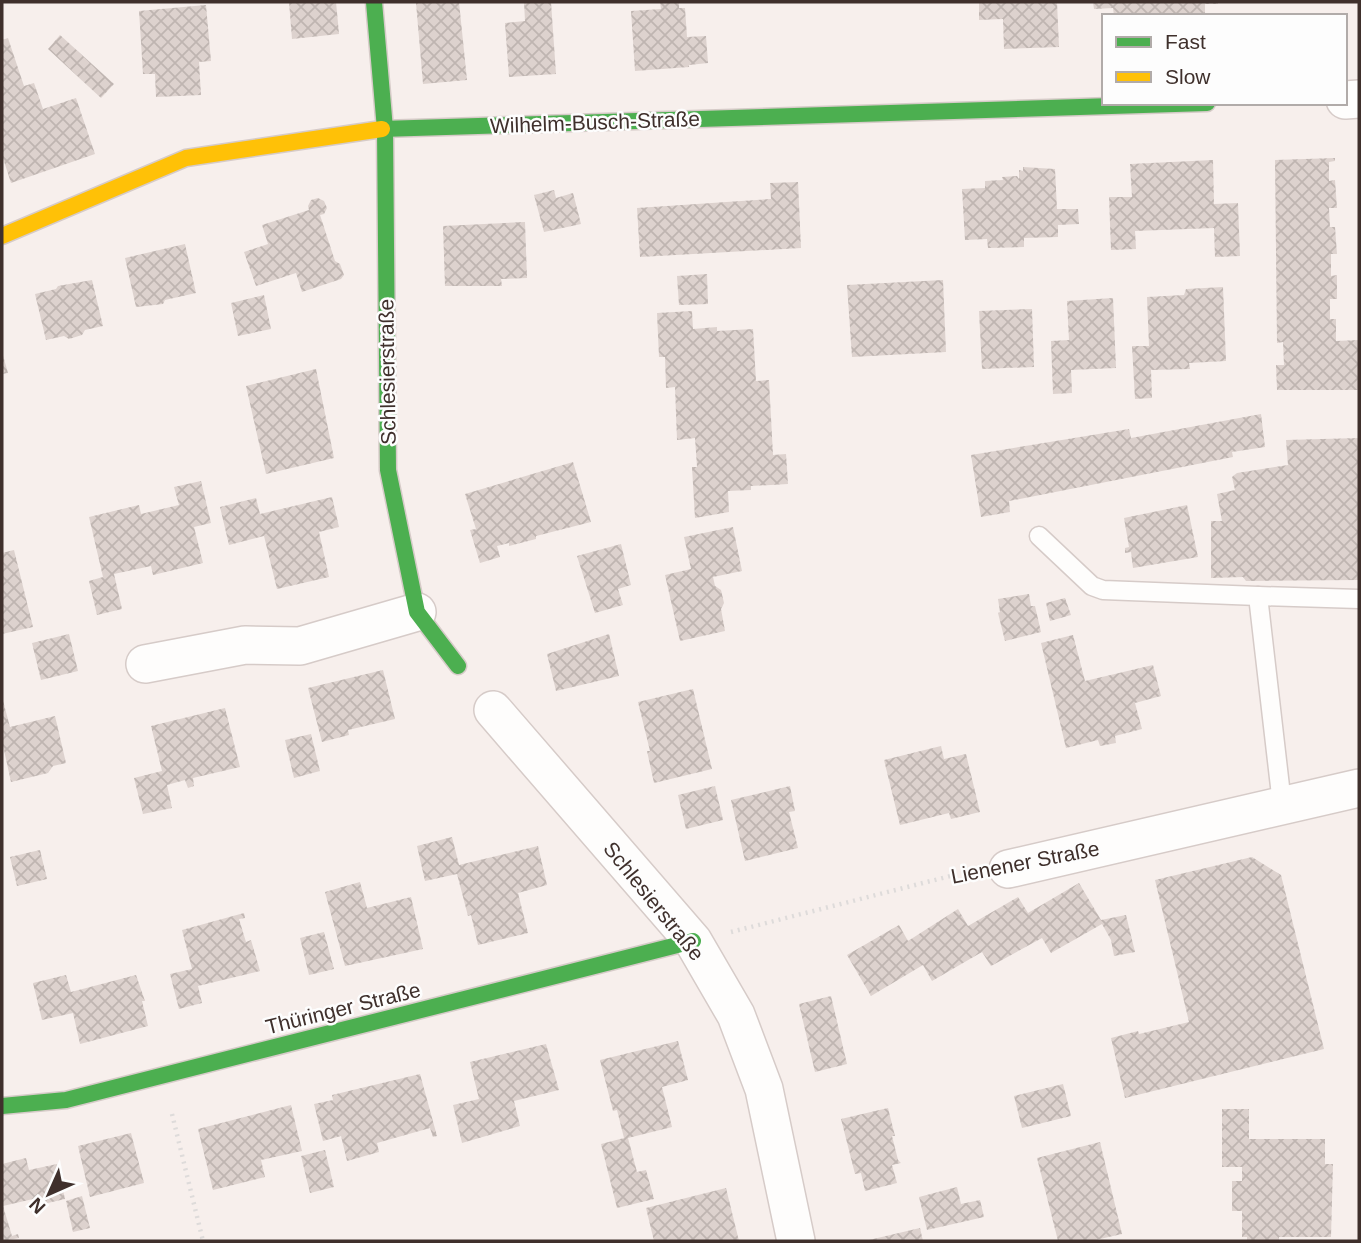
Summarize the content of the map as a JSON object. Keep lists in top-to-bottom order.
{
  "streets": {
    "street": [
      "Wilhelm-Busch-Straße",
      "Schlesierstraße",
      "Lienener Straße",
      "Thüringer Straße"
    ]
  },
  "crossings": [
    ["Wilhelm-Busch-Straße", "Schlesierstraße"],
    ["Schlesierstraße", "Lienener Straße"],
    ["Schlesierstraße", "Thüringer Straße"],
    ["Lienener Straße", "Thüringer Straße"]
  ],
  "legend": ["Fast", "Slow"],
  "north": "bottom left"
}
